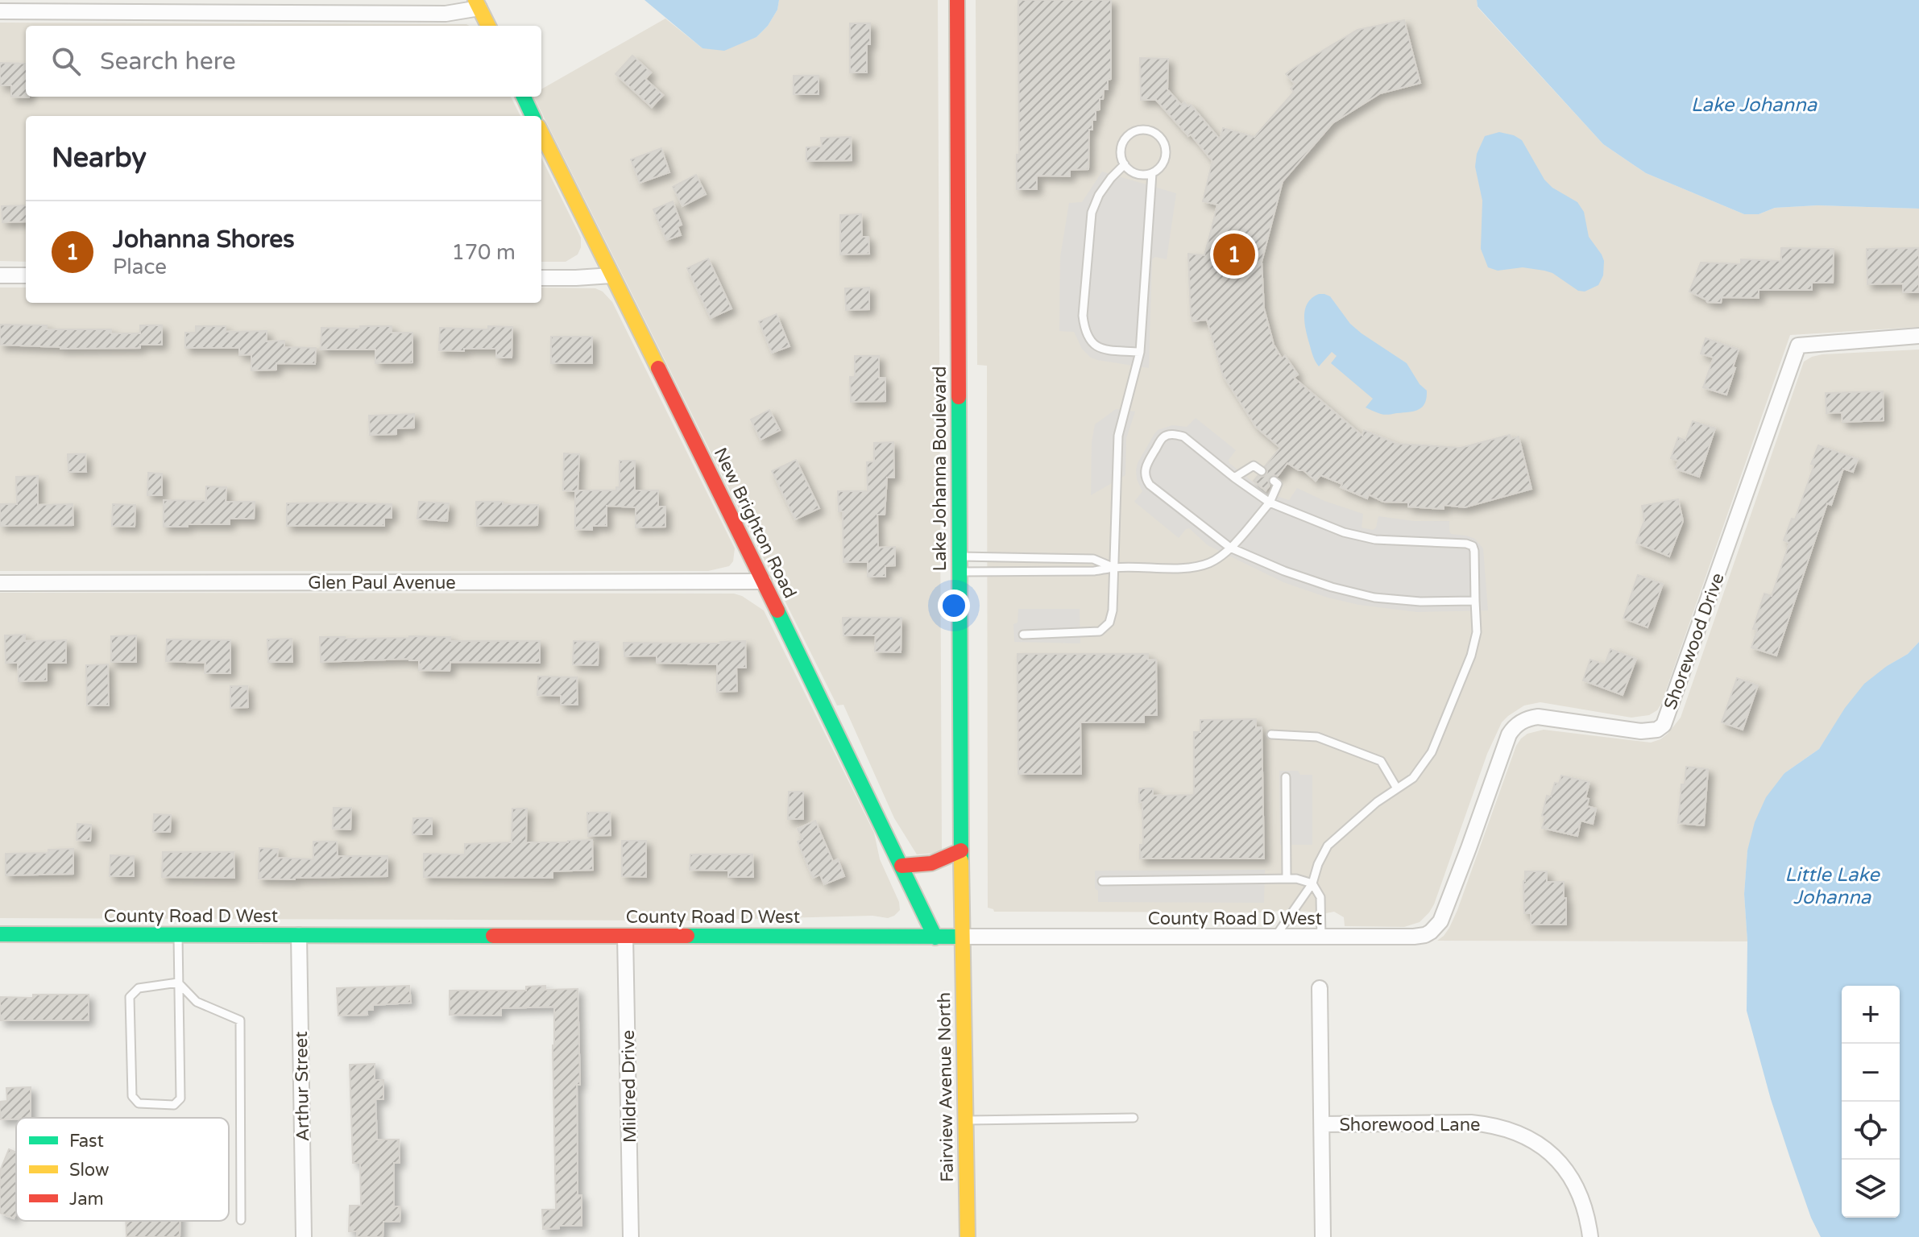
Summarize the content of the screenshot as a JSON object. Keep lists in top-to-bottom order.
{
  "streets": {
    "street": [
      "Lake Johanna Boulevard",
      "New Brighton Road",
      "Glen Paul Avenue",
      "Shorewood Drive",
      "County Road D West",
      "Arthur Street",
      "Mildred Drive",
      "Fairview Avenue North",
      "Shorewood Lane"
    ]
  },
  "crossings": [
    ["Lake Johanna Boulevard", "County Road D West"],
    ["Lake Johanna Boulevard", "Fairview Avenue North"],
    ["New Brighton Road", "Glen Paul Avenue"],
    ["New Brighton Road", "County Road D West"],
    ["Shorewood Drive", "County Road D West"],
    ["County Road D West", "Arthur Street"],
    ["County Road D West", "Mildred Drive"],
    ["County Road D West", "Fairview Avenue North"]
  ],
  "water": ["Lake Johanna", "Little Lake Johanna"],
  "legend": ["Fast", "Slow", "Jam"],
  "page": {
    "search": "Search here",
    "heading": "Nearby",
    "list": [
      {
        "mark": "1",
        "name": "Johanna Shores",
        "note": "Place",
        "value": "170 m"
      }
    ],
    "pins": "1",
    "map_buttons": ["+", "−"]
  }
}
